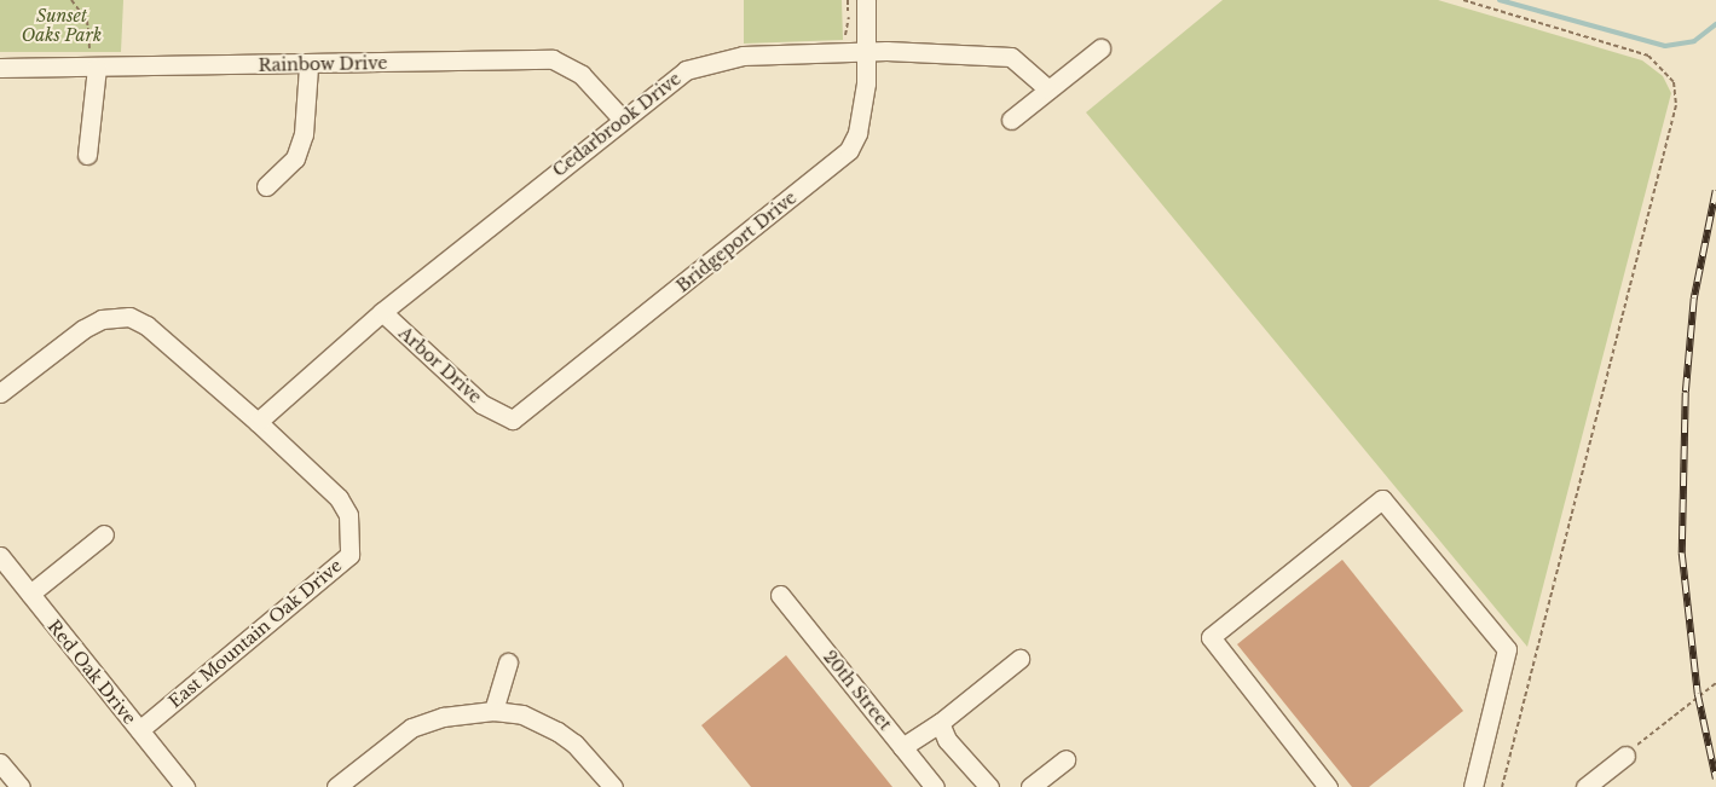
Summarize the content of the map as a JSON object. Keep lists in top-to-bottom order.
{
  "streets": {
    "street": [
      "Rainbow Drive",
      "Cedarbrook Drive",
      "Bridgeport Drive",
      "Arbor Drive",
      "East Mountain Oak Drive",
      "Red Oak Drive",
      "20th Street"
    ]
  },
  "crossings": [
    ["Rainbow Drive", "Cedarbrook Drive"],
    ["Cedarbrook Drive", "Bridgeport Drive"],
    ["Cedarbrook Drive", "Arbor Drive"],
    ["Cedarbrook Drive", "East Mountain Oak Drive"],
    ["Bridgeport Drive", "Arbor Drive"],
    ["East Mountain Oak Drive", "Red Oak Drive"]
  ],
  "parks": ["Sunset Oaks Park"]
}
